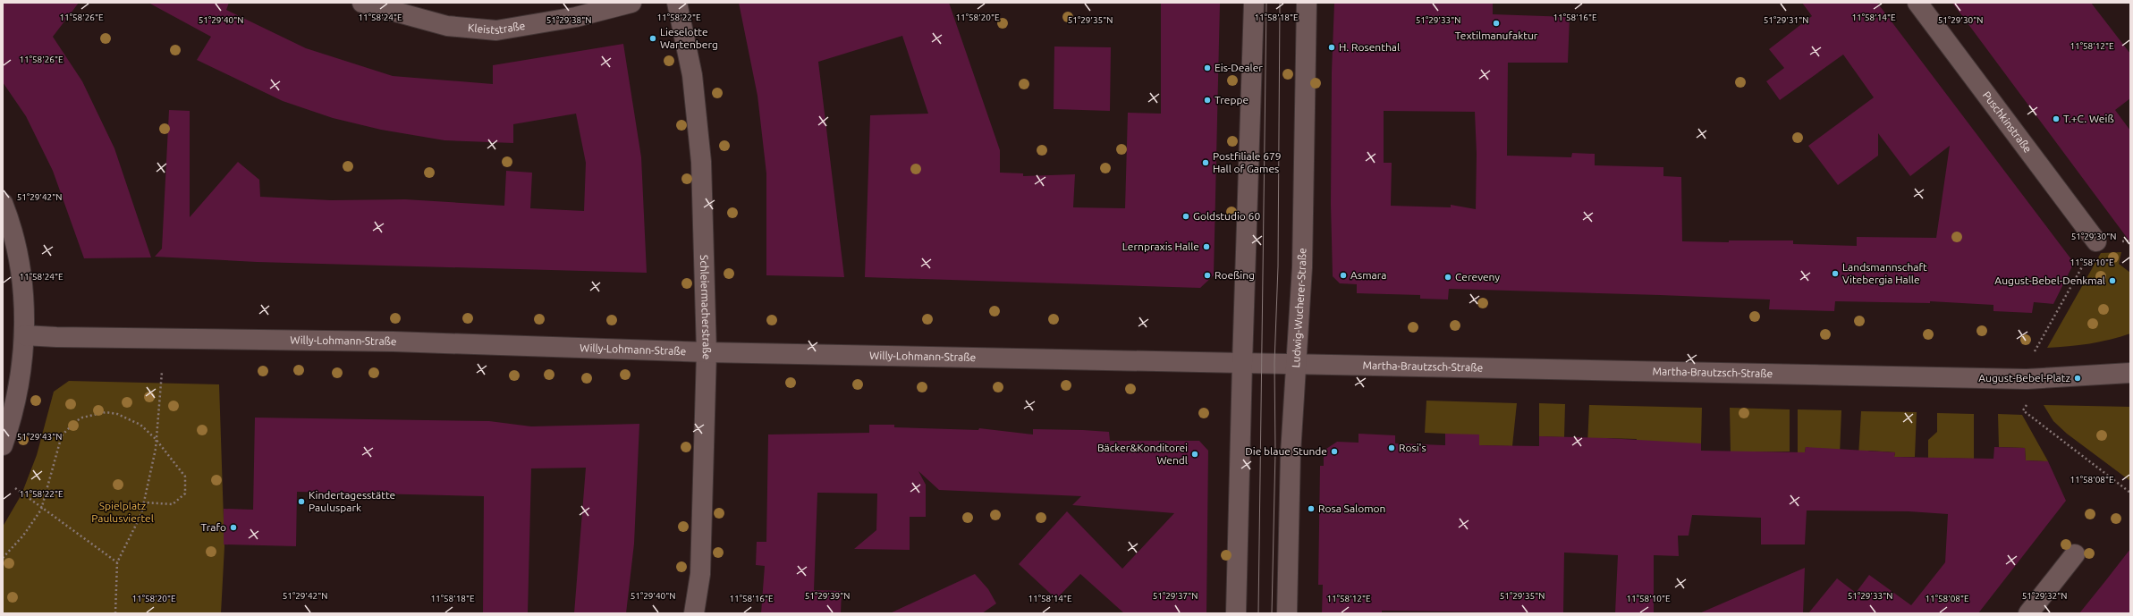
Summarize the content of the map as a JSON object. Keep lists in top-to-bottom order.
{
  "streets": {
    "street": [
      "Kleiststraße",
      "Puschkinstraße",
      "Schleiermacherstraße",
      "Ludwig-Wucherer-Straße",
      "Willy-Lohmann-Straße",
      "Martha-Brautzsch-Straße"
    ]
  },
  "crossings": [
    ["Schleiermacherstraße", "Willy-Lohmann-Straße"],
    ["Ludwig-Wucherer-Straße", "Willy-Lohmann-Straße"],
    ["Ludwig-Wucherer-Straße", "Martha-Brautzsch-Straße"],
    ["Willy-Lohmann-Straße", "Martha-Brautzsch-Straße"]
  ],
  "parks": ["Spielplatz Paulusviertel"],
  "places": [
    "Textilmanufaktur",
    "Lieselotte Wartenberg",
    "H. Rosenthal",
    "Eis-Dealer",
    "Treppe",
    "T.+C. Weiß",
    "Postfiliale 679 Hall of Games",
    "Goldstudio 60",
    "Lernpraxis Halle",
    "Landsmannschaft Vitebergia Halle",
    "Roeßing",
    "Asmara",
    "Cereveny",
    "August-Bebel-Denkmal",
    "August-Bebel-Platz",
    "Rosi's",
    "Die blaue Stunde",
    "Bäcker&Konditorei Wendl",
    "Kindertagesstätte Pauluspark",
    "Rosa Salomon",
    "Trafo"
  ],
  "coordinates": [
    "11°58'26\"E",
    "11°58'24\"E",
    "11°58'22\"E",
    "11°58'20\"E",
    "11°58'18\"E",
    "11°58'16\"E",
    "11°58'14\"E",
    "51°29'40\"N",
    "51°29'38\"N",
    "51°29'35\"N",
    "51°29'33\"N",
    "51°29'31\"N",
    "51°29'30\"N",
    "11°58'12\"E",
    "51°29'42\"N",
    "11°58'10\"E",
    "51°29'43\"N",
    "11°58'08\"E",
    "51°29'39\"N",
    "51°29'37\"N",
    "51°29'32\"N"
  ]
}
